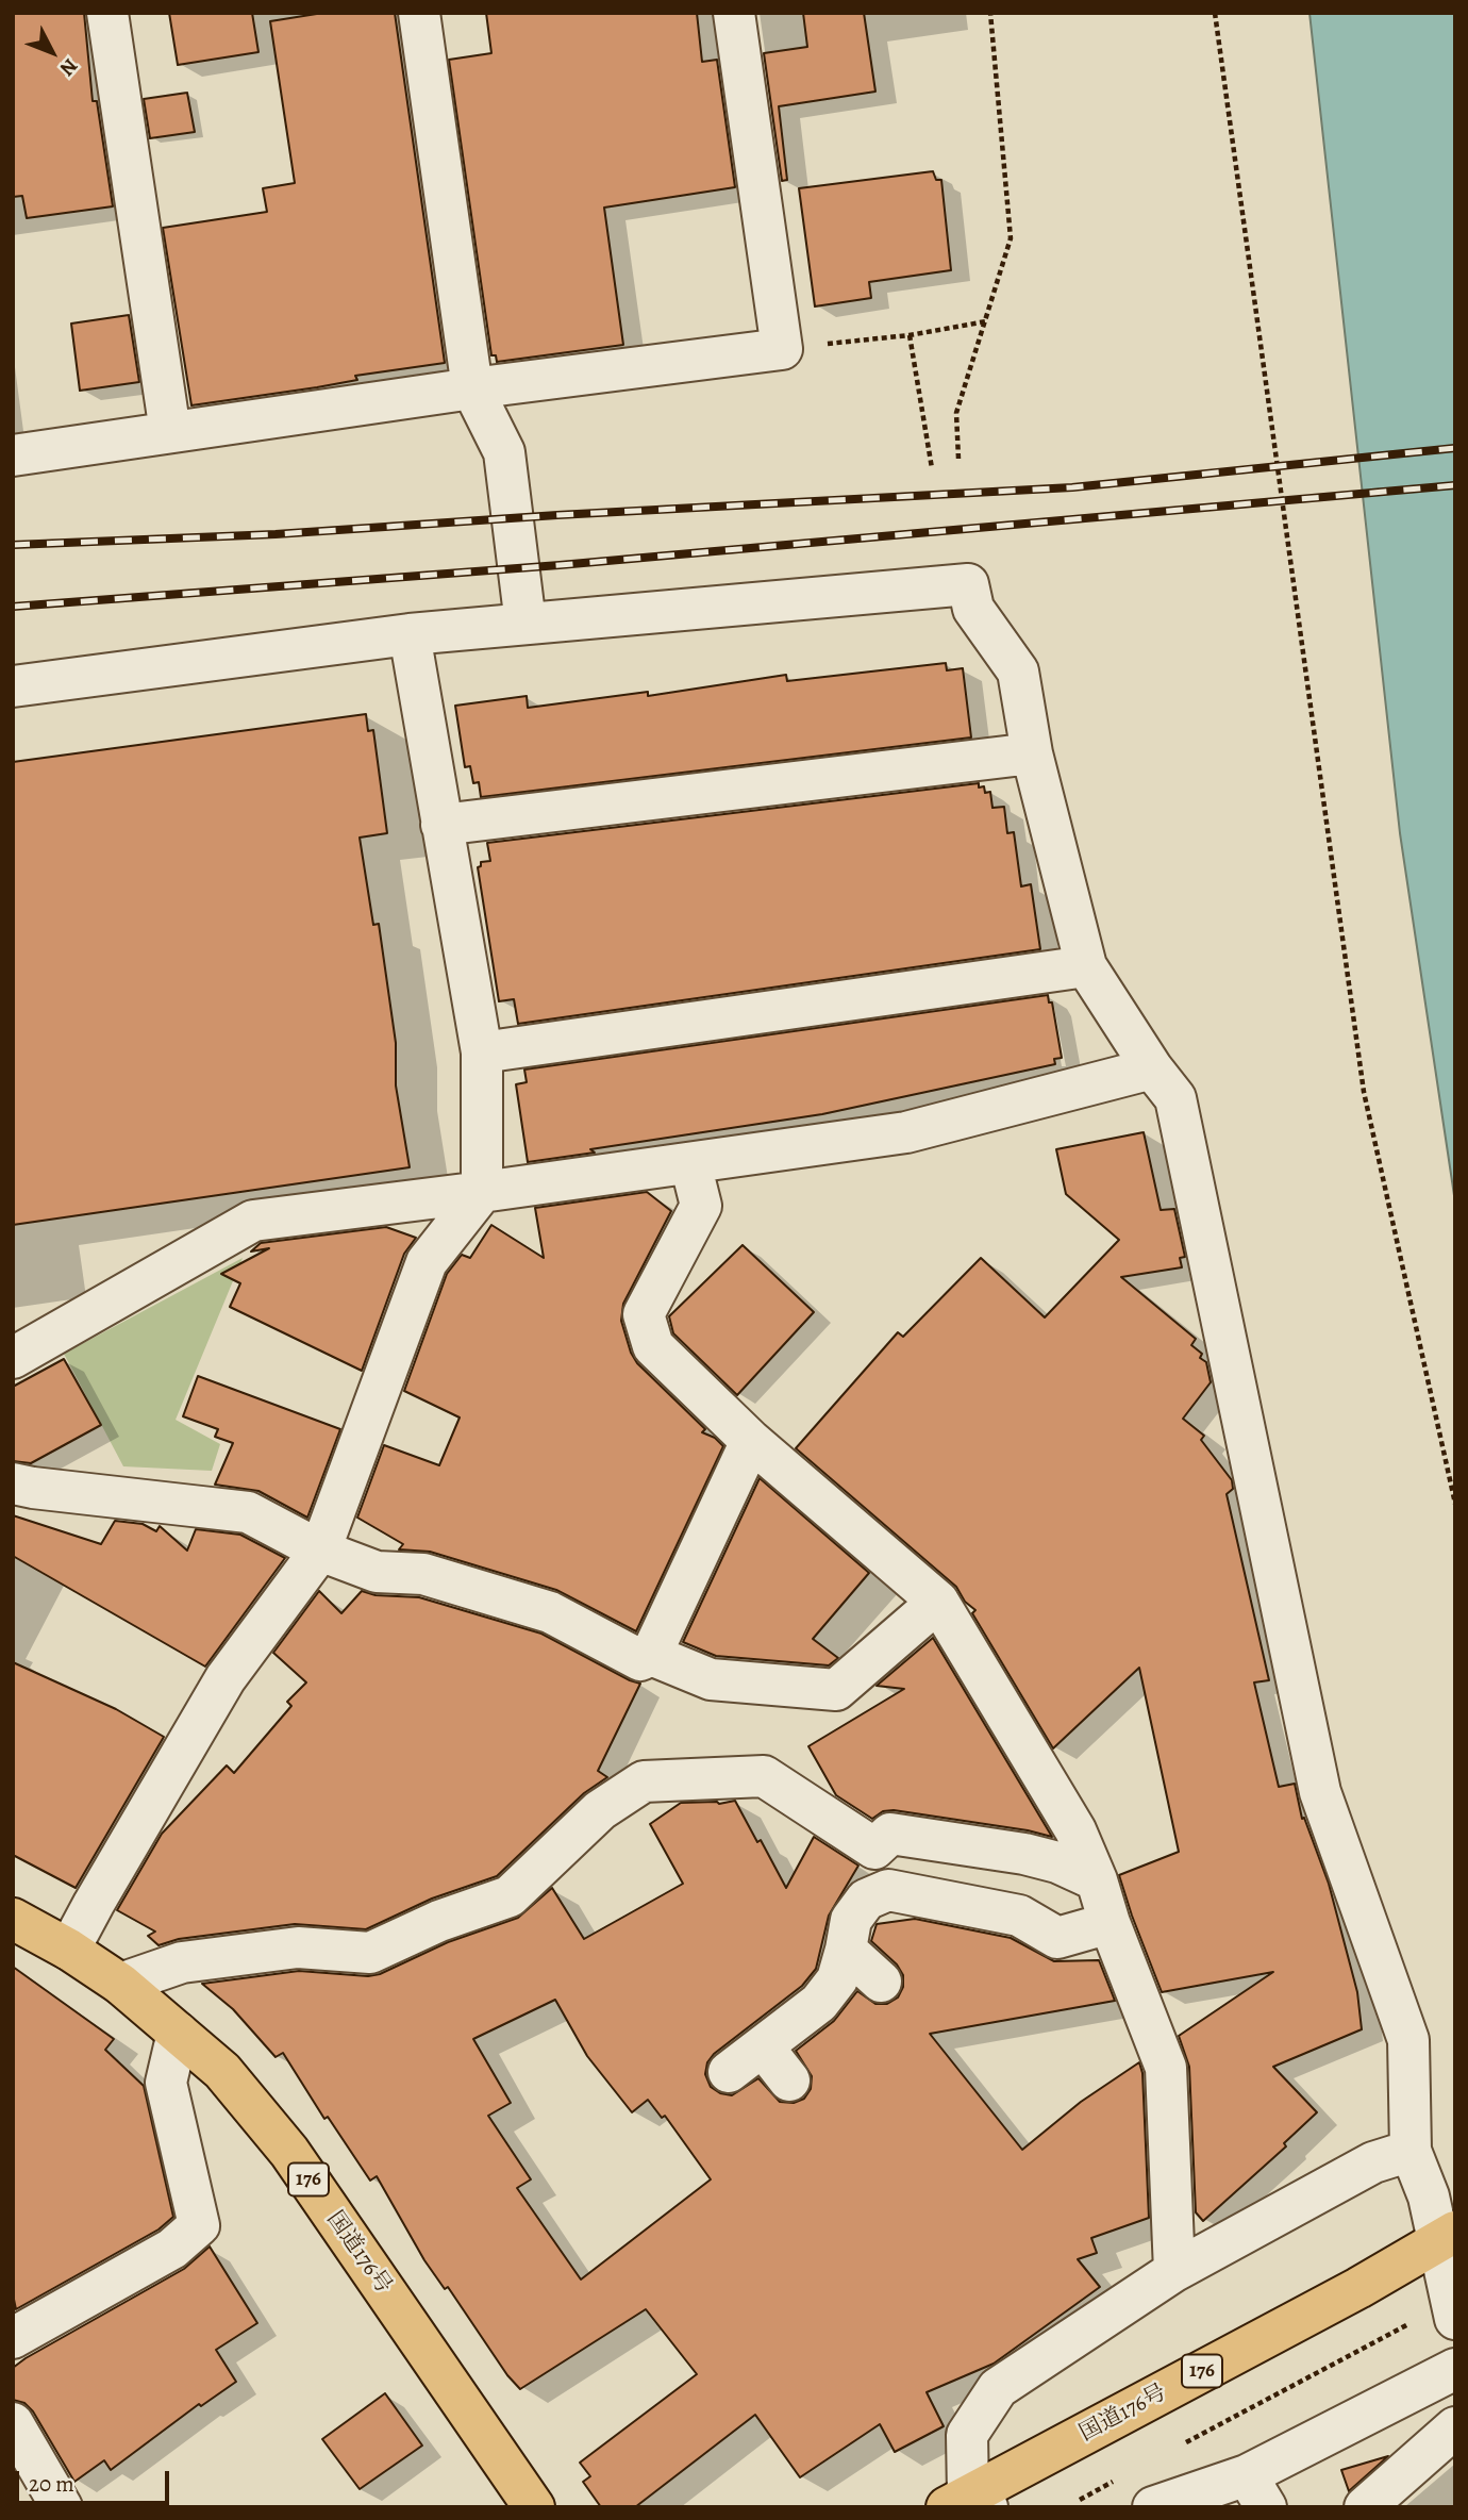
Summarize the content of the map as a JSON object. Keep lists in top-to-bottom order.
{
  "streets": {
    "highway": ["176", "国道176号"]
  },
  "scale_bar": "20 m",
  "north": "bottom right"
}
